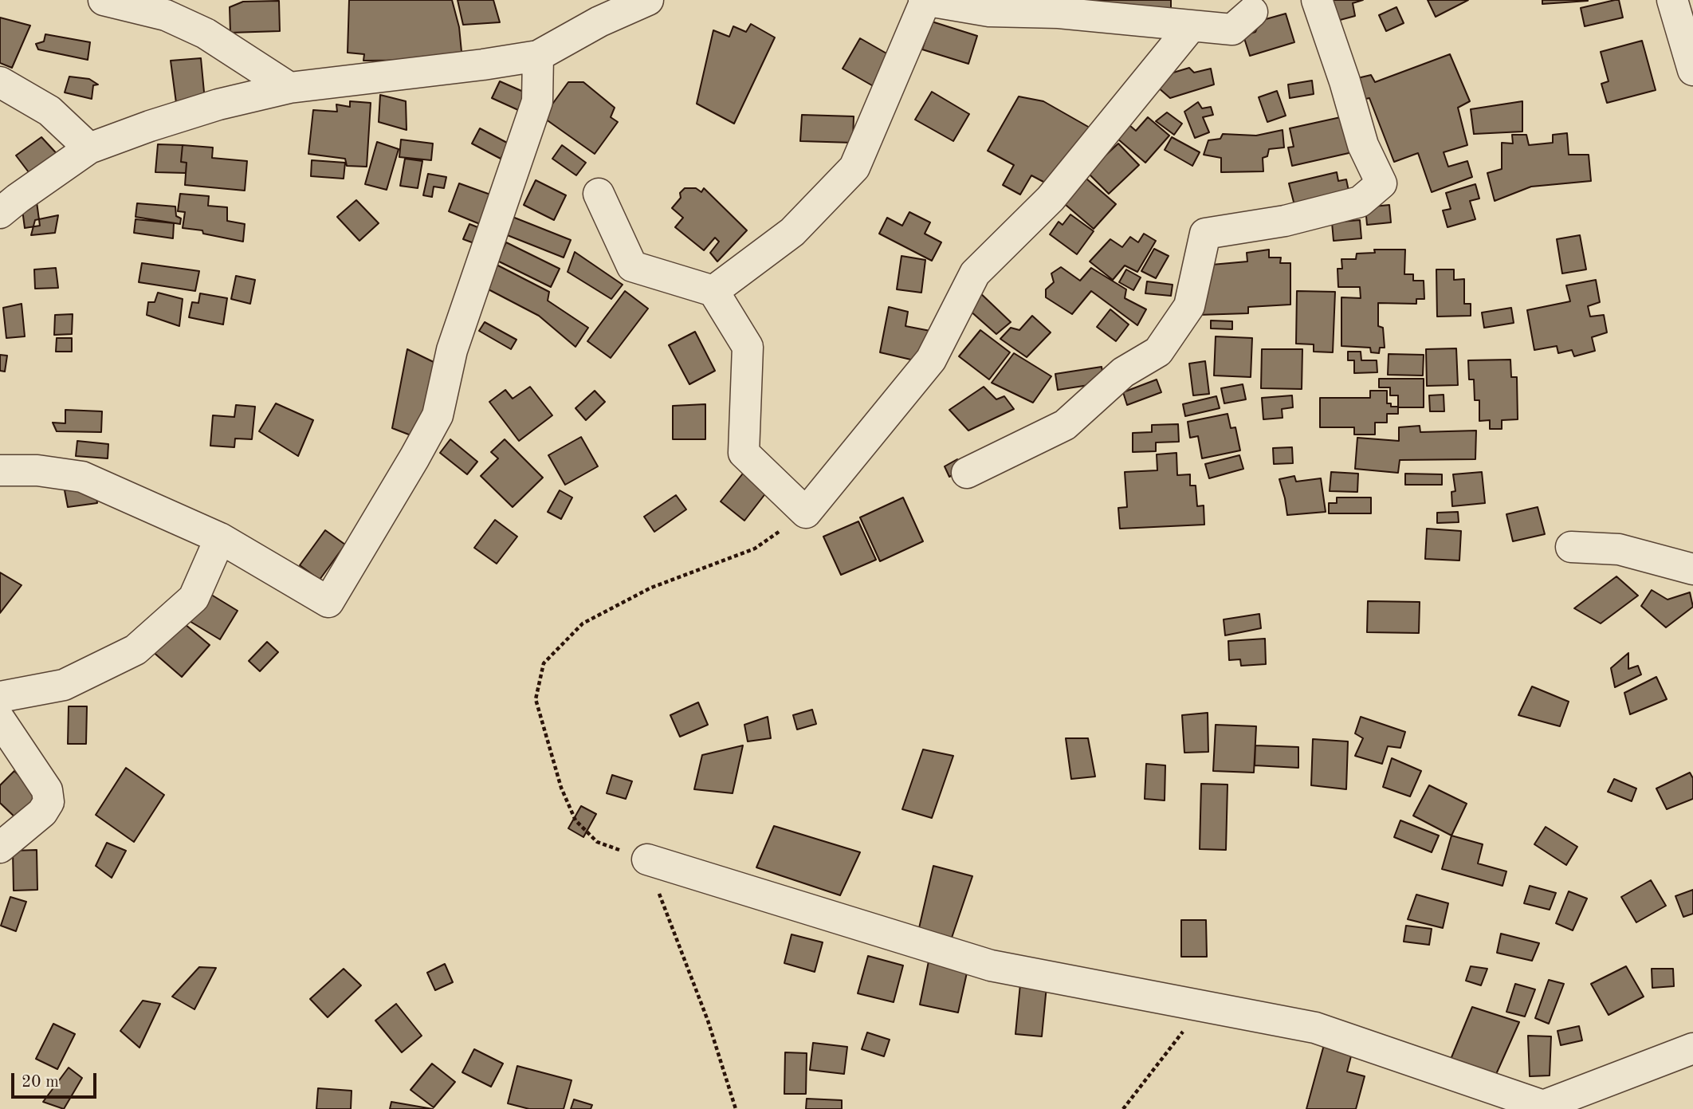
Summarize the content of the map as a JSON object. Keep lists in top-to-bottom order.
{
  "scale_bar": "20 m"
}
